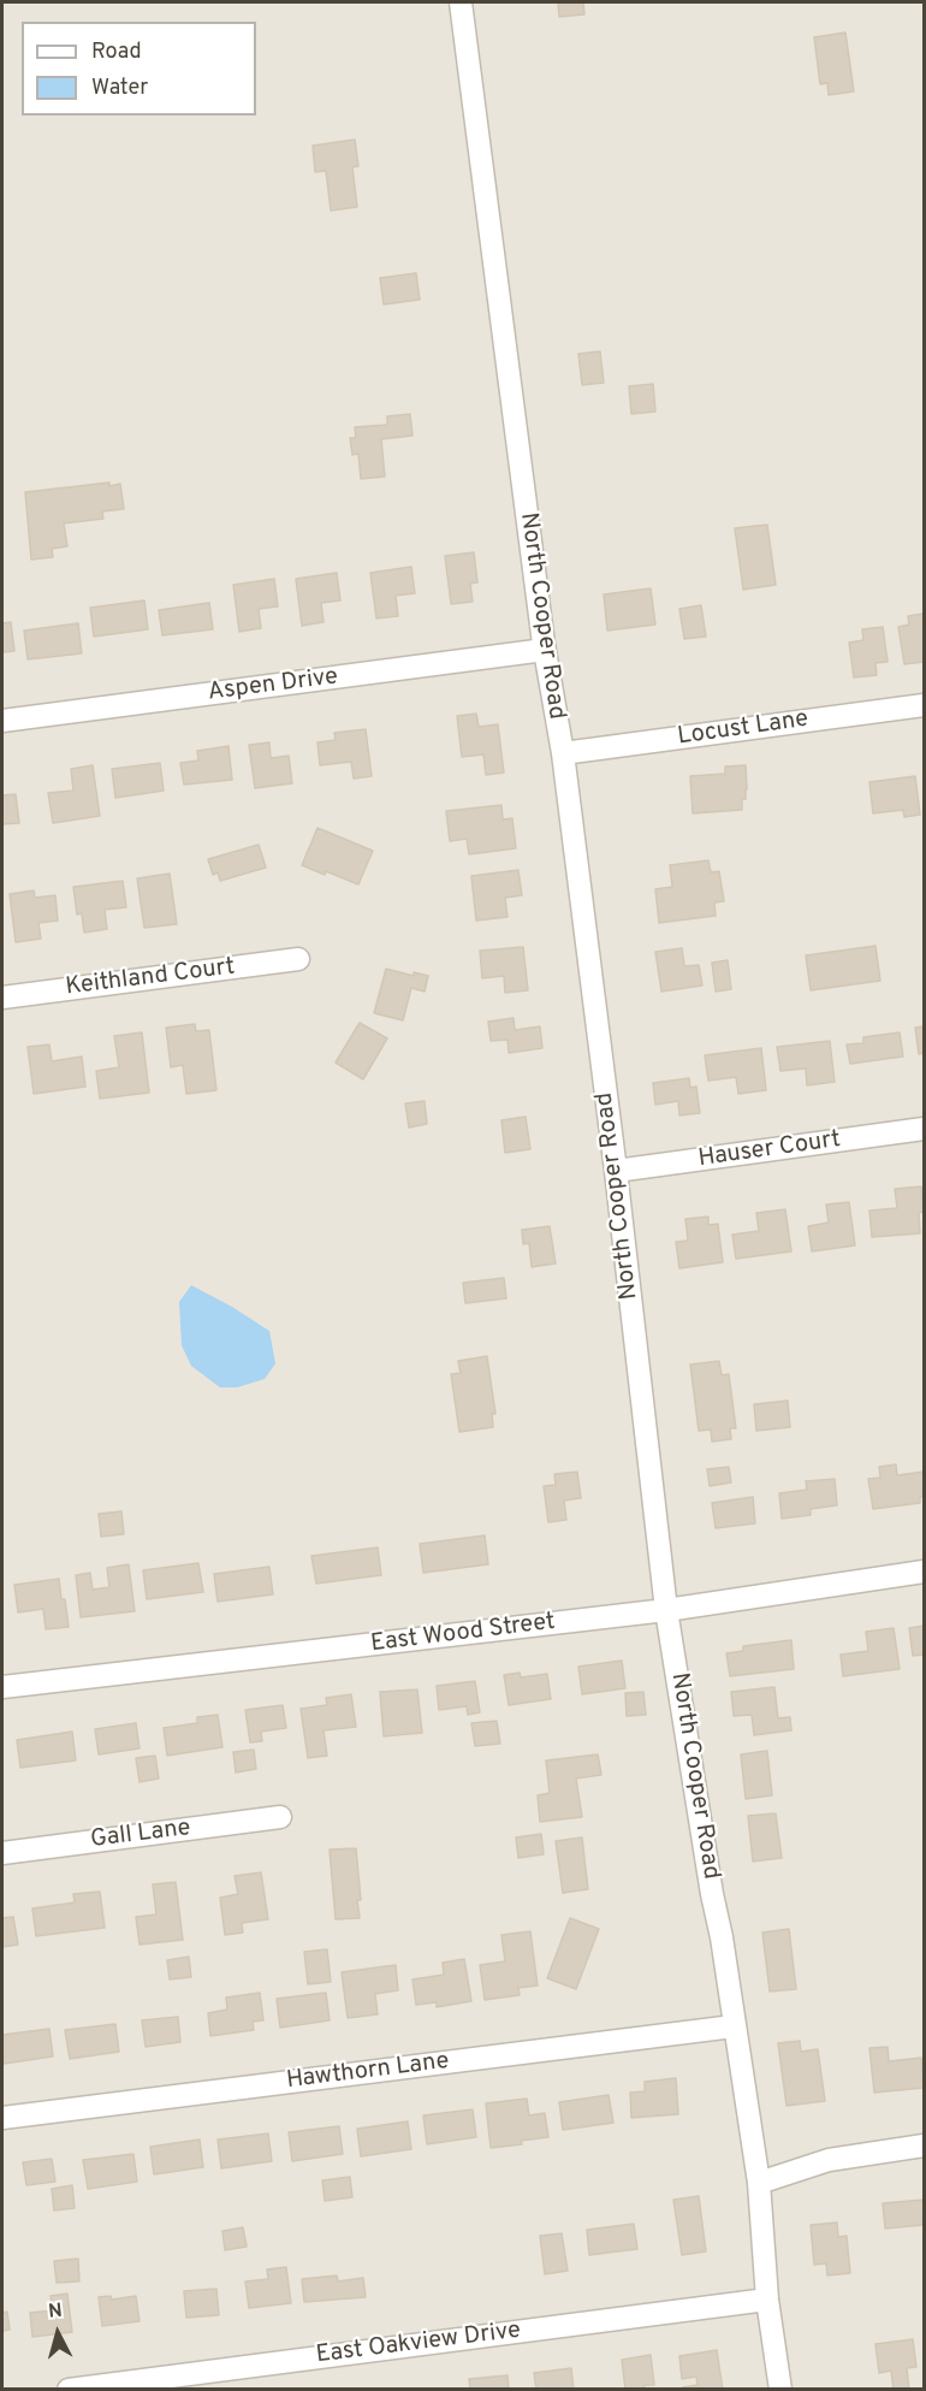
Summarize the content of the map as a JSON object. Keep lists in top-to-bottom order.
{
  "streets": {
    "street": [
      "North Cooper Road",
      "Aspen Drive",
      "Locust Lane",
      "Keithland Court",
      "Hauser Court",
      "East Wood Street",
      "Gall Lane",
      "Hawthorn Lane",
      "East Oakview Drive"
    ]
  },
  "crossings": [
    ["North Cooper Road", "Aspen Drive"],
    ["North Cooper Road", "Locust Lane"],
    ["North Cooper Road", "Hauser Court"],
    ["North Cooper Road", "East Wood Street"],
    ["North Cooper Road", "Hawthorn Lane"],
    ["North Cooper Road", "East Oakview Drive"]
  ],
  "legend": ["Road", "Water"],
  "north": "top"
}
